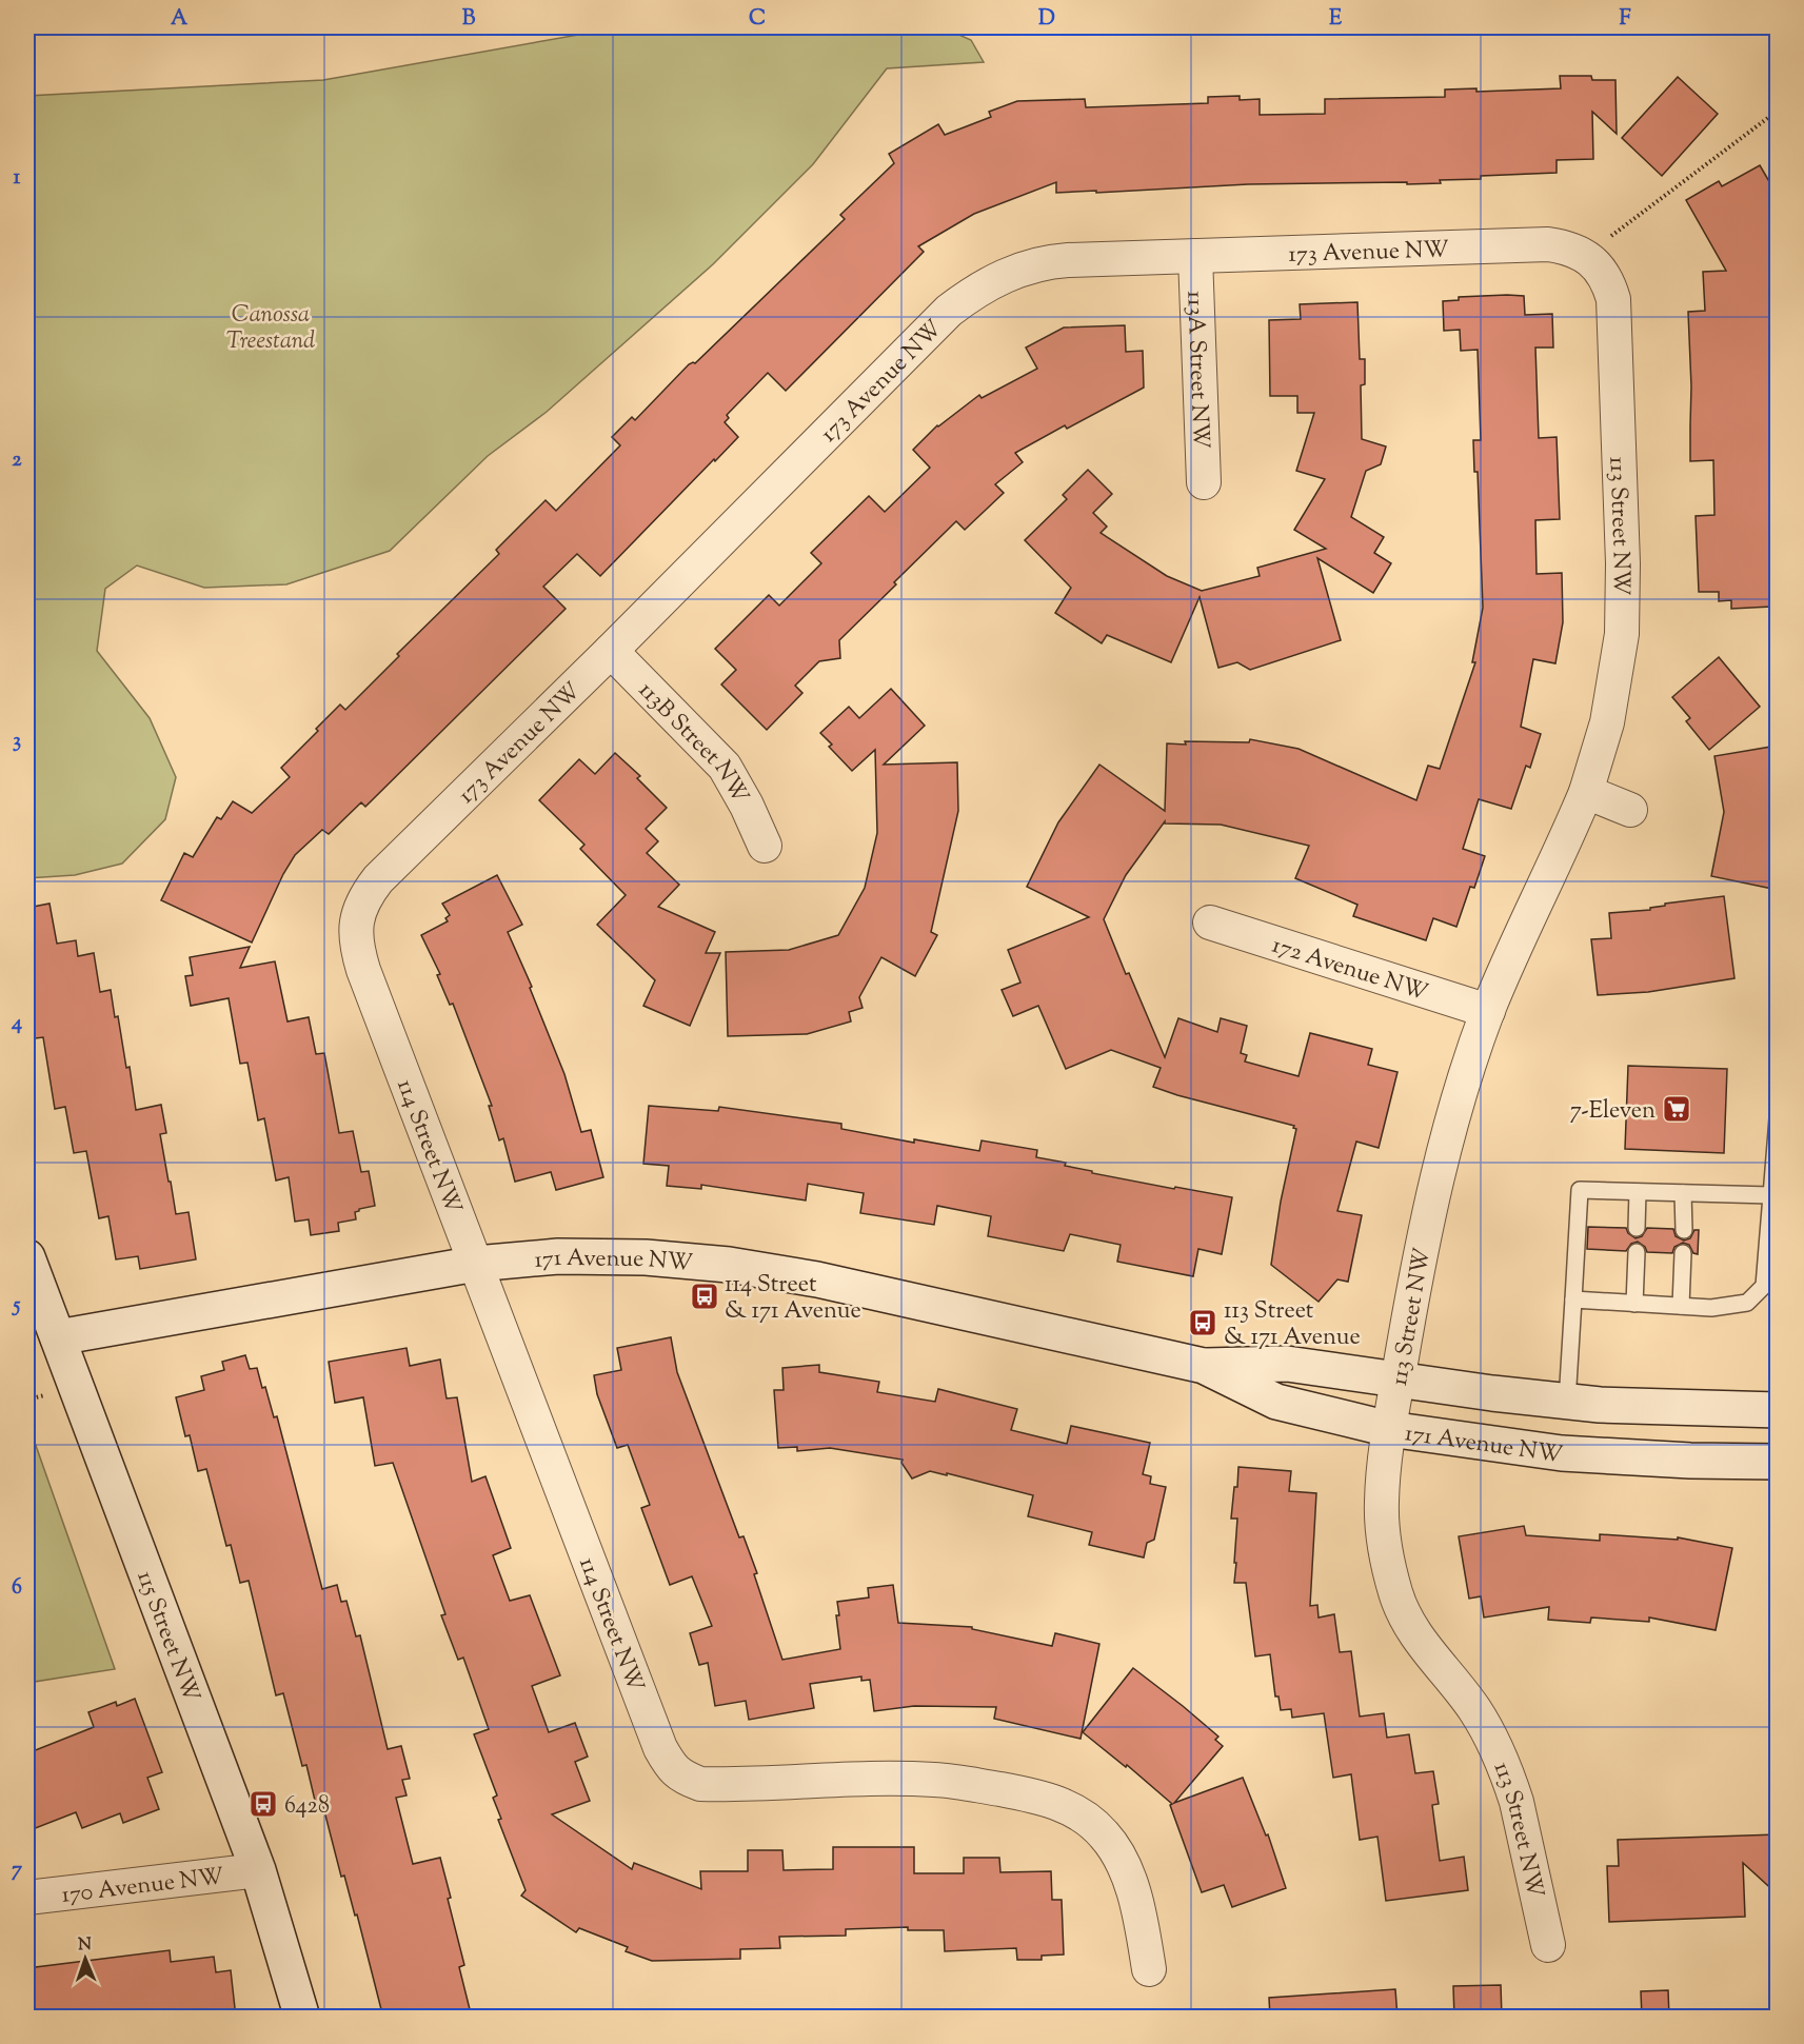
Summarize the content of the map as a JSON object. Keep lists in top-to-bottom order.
{
  "streets": {
    "street": [
      "173 Avenue NW",
      "113A Street NW",
      "113 Street NW",
      "113B Street NW",
      "172 Avenue NW",
      "114 Street NW",
      "171 Avenue NW",
      "115 Street NW",
      "170 Avenue NW"
    ]
  },
  "crossings": [
    ["173 Avenue NW", "113A Street NW"],
    ["173 Avenue NW", "113 Street NW"],
    ["173 Avenue NW", "113B Street NW"],
    ["173 Avenue NW", "114 Street NW"],
    ["113 Street NW", "172 Avenue NW"],
    ["113 Street NW", "171 Avenue NW"],
    ["114 Street NW", "171 Avenue NW"],
    ["171 Avenue NW", "115 Street NW"],
    ["115 Street NW", "170 Avenue NW"]
  ],
  "parks": ["Canossa Treestand"],
  "places": {
    "supermarket": ["7-Eleven"],
    "bus stop": ["114 Street & 171 Avenue", "113 Street & 171 Avenue", "6428"]
  },
  "north": "top",
  "grid": {
    "columns": [
      "A",
      "B",
      "C",
      "D",
      "E",
      "F"
    ],
    "rows": [
      "1",
      "2",
      "3",
      "4",
      "5",
      "6",
      "7"
    ]
  }
}
